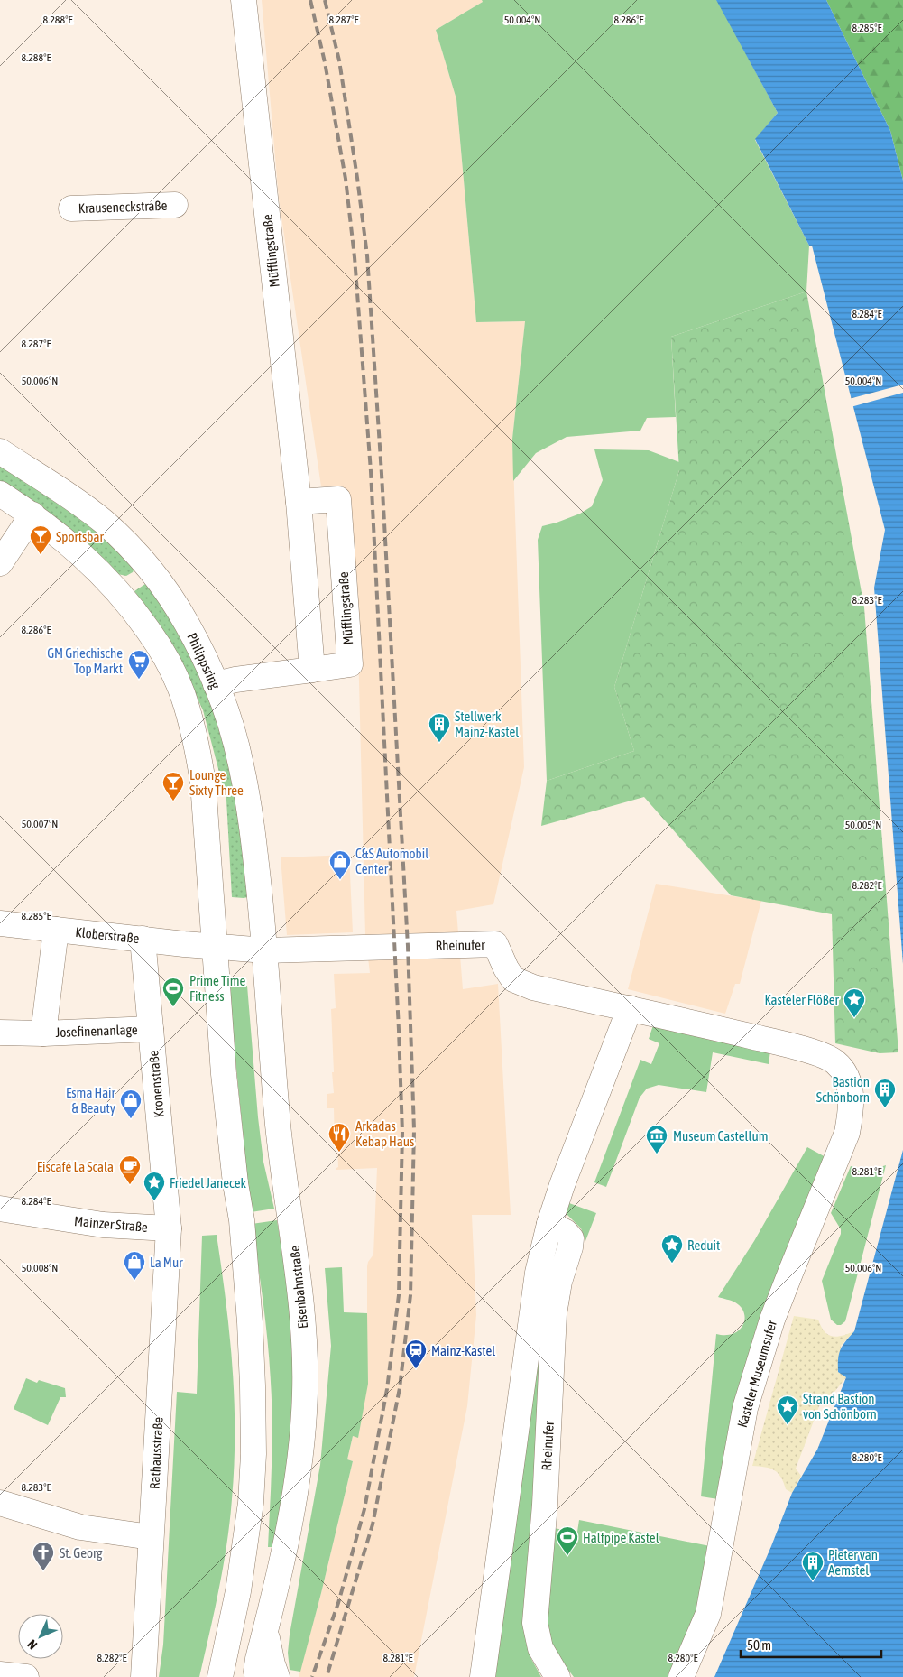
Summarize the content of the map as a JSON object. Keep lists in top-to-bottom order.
{
  "streets": {
    "street": [
      "Krauseneckstraße",
      "Müfflingstraße",
      "Philippsring",
      "Kloberstraße",
      "Rheinufer",
      "Josefinenanlage",
      "Kronenstraße",
      "Mainzer Straße",
      "Eisenbahnstraße",
      "Kasteler Museumsufer",
      "Rathausstraße"
    ]
  },
  "crossings": [
    ["Müfflingstraße", "Philippsring"],
    ["Philippsring", "Kloberstraße"],
    ["Philippsring", "Rheinufer"],
    ["Philippsring", "Eisenbahnstraße"],
    ["Kloberstraße", "Rheinufer"],
    ["Kloberstraße", "Josefinenanlage"],
    ["Kloberstraße", "Kronenstraße"],
    ["Kloberstraße", "Eisenbahnstraße"],
    ["Rheinufer", "Eisenbahnstraße"],
    ["Rheinufer", "Kasteler Museumsufer"],
    ["Josefinenanlage", "Kronenstraße"],
    ["Kronenstraße", "Mainzer Straße"],
    ["Kronenstraße", "Rathausstraße"],
    ["Mainzer Straße", "Rathausstraße"]
  ],
  "places": {
    "bar": ["Sportsbar", "Lounge Sixty Three"],
    "supermarket": ["GM Griechische Top Markt"],
    "building": ["Stellwerk Mainz-Kastel", "Bastion Schönborn", "Pieter van Aemstel"],
    "shop": ["C&S Automobil Center", "Esma Hair & Beauty", "La Mur"],
    "sports": ["Prime Time Fitness", "Halfpipe Kastel"],
    "place": [
      "Kasteler Flößer",
      "Friedel Janecek",
      "Reduit",
      "Strand Bastion von Schönborn"
    ],
    "restaurant": ["Arkadas Kebap Haus"],
    "museum": ["Museum Castellum"],
    "cafe": ["Eiscafé La Scala"],
    "station": ["Mainz-Kastel"],
    "church": ["St. Georg"]
  },
  "scale_bar": "50 m",
  "north": "bottom left",
  "coordinates": [
    "8.288°E",
    "8.287°E",
    "50.004°N",
    "8.286°E",
    "8.285°E",
    "8.284°E",
    "50.006°N",
    "8.283°E",
    "50.007°N",
    "50.005°N",
    "8.282°E",
    "8.281°E",
    "50.008°N",
    "8.280°E"
  ]
}
